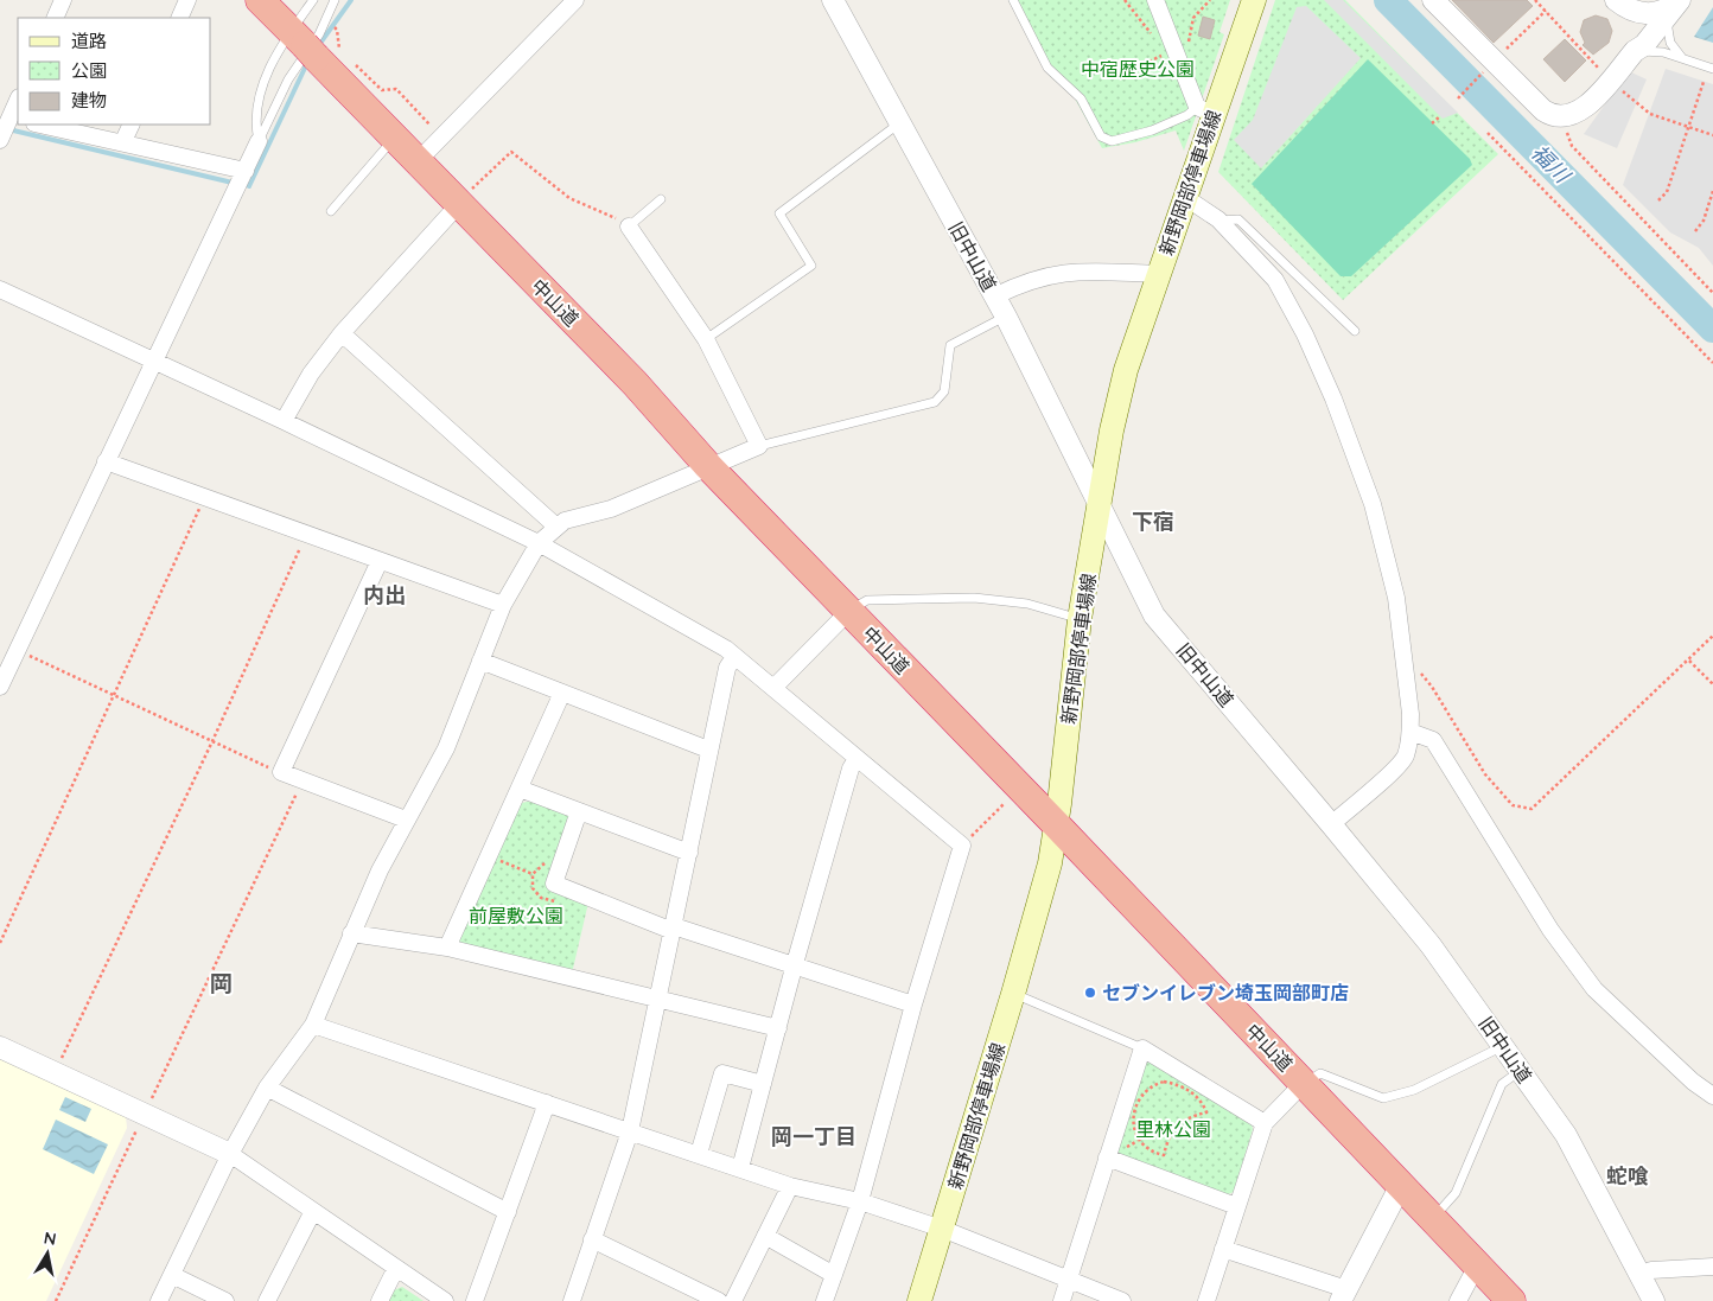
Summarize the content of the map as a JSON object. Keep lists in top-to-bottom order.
{
  "streets": {
    "highway": ["中山道"],
    "main road": ["新野岡部停車場線"],
    "street": ["旧中山道"]
  },
  "crossings": [
    ["新野岡部停車場線", "旧中山道"],
    ["新野岡部停車場線", "中山道"]
  ],
  "districts": [
    "下宿",
    "内出",
    "岡",
    "岡一丁目",
    "蛇喰"
  ],
  "water": ["福川"],
  "parks": ["中宿歴史公園", "前屋敷公園", "里林公園"],
  "places": ["セブンイレブン埼玉岡部町店"],
  "legend": ["道路", "公園", "建物"],
  "north": "top"
}
